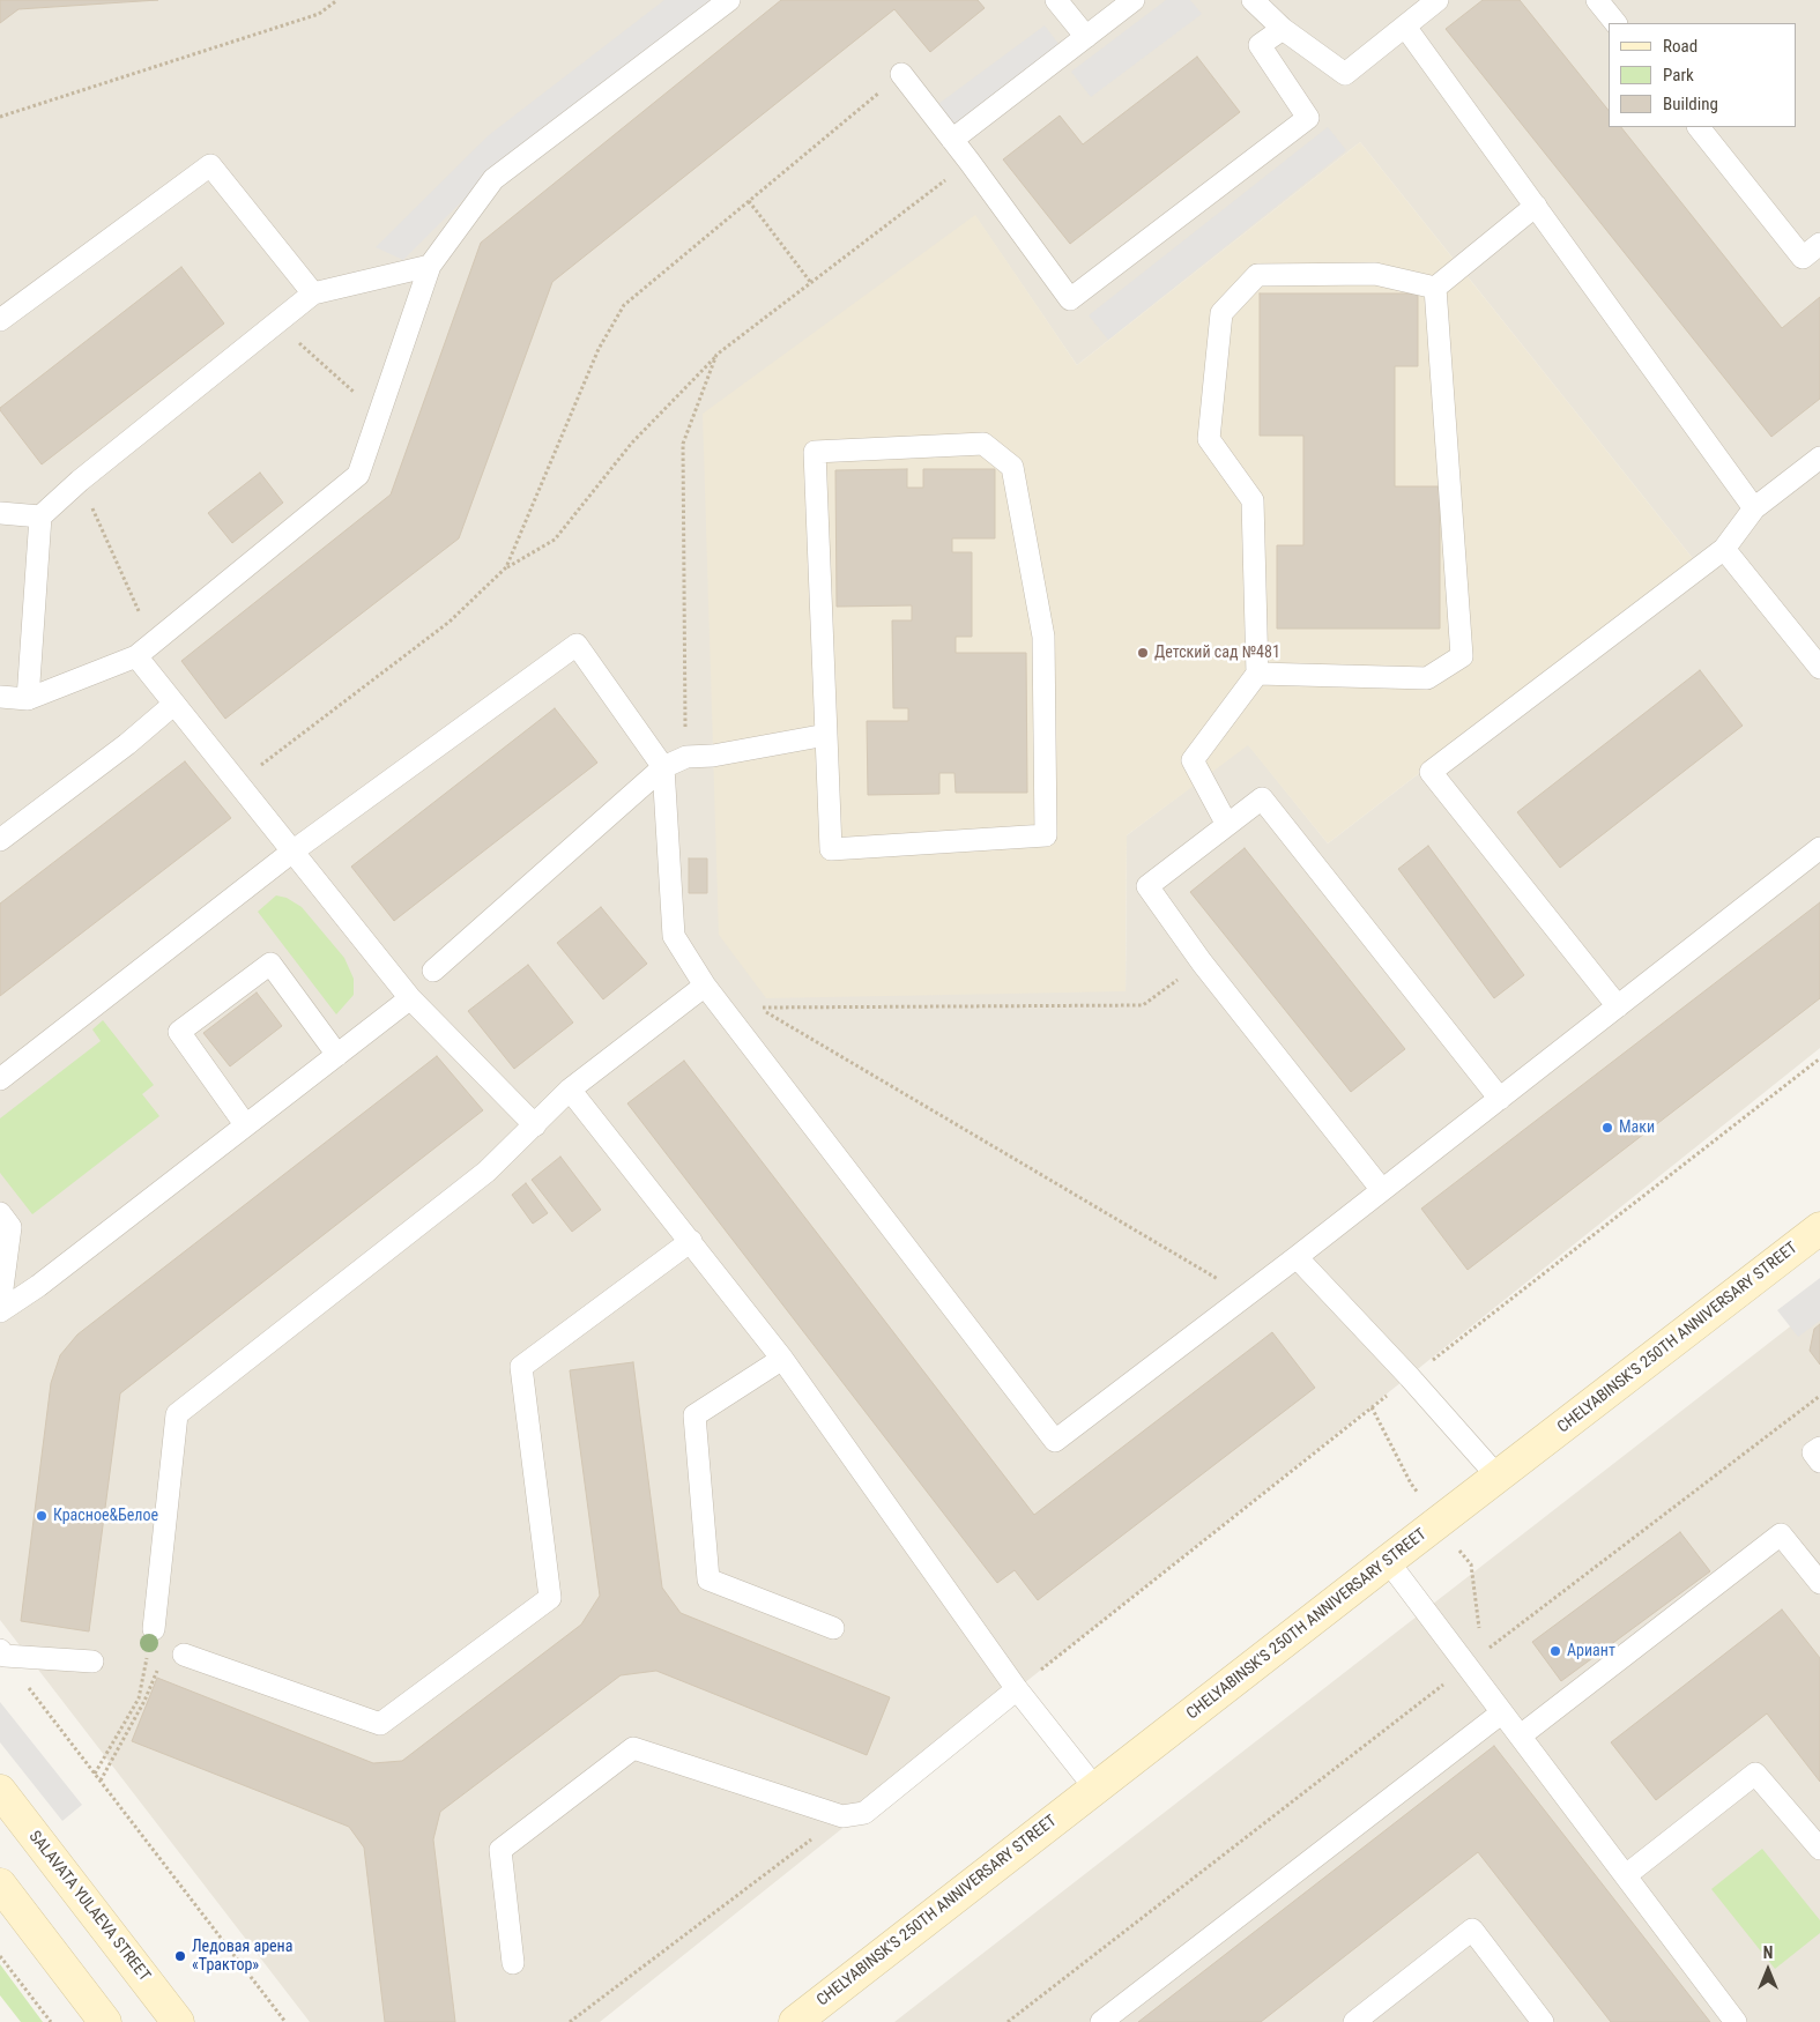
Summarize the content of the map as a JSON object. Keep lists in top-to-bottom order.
{
  "streets": {
    "street": ["CHELYABINSK'S 250TH ANNIVERSARY STREET", "SALAVATA YULAEVA STREET"]
  },
  "places": [
    "Детский сад №481",
    "Маки",
    "Красное&Белое",
    "Ариант",
    "Ледовая арена «Трактор»"
  ],
  "legend": ["Road", "Park", "Building"],
  "north": "top"
}
